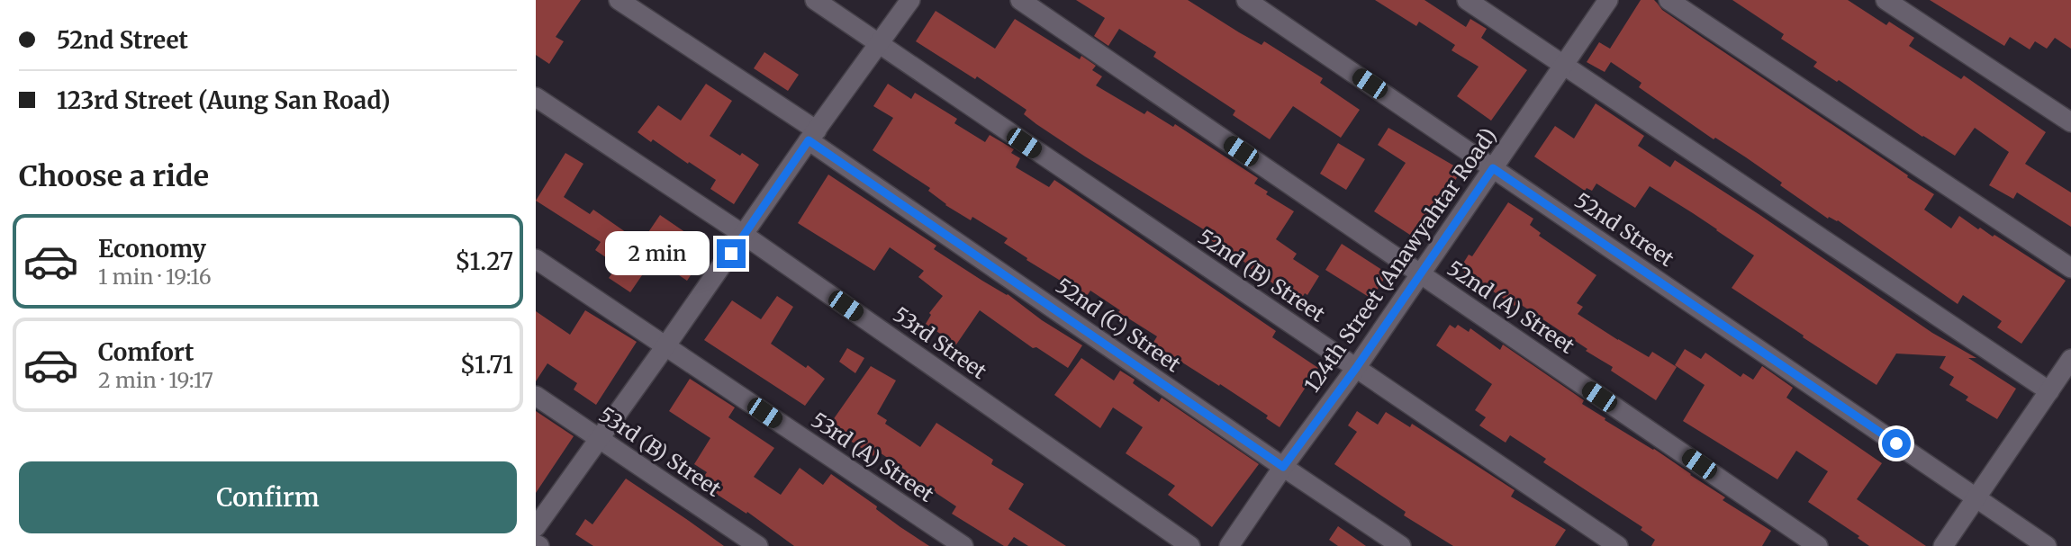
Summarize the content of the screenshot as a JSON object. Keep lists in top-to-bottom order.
{
  "streets": {
    "street": [
      "52nd Street",
      "124th Street (Anawyahtar Road)",
      "52nd (B) Street",
      "52nd (A) Street",
      "52nd (C) Street",
      "53rd Street",
      "53rd (B) Street",
      "53rd (A) Street"
    ]
  },
  "crossings": [
    ["52nd Street", "124th Street (Anawyahtar Road)"],
    ["124th Street (Anawyahtar Road)", "52nd (B) Street"],
    ["124th Street (Anawyahtar Road)", "52nd (A) Street"],
    ["124th Street (Anawyahtar Road)", "52nd (C) Street"]
  ],
  "page": {
    "banner": ["52nd Street", "123rd Street (Aung San Road)"],
    "heading": "Choose a ride",
    "list": [
      {
        "name": "Economy",
        "note": "1 min · 19:16",
        "value": "$1.27"
      },
      {
        "name": "Comfort",
        "note": "2 min · 19:17",
        "value": "$1.71"
      }
    ],
    "bubble": "2 min",
    "buttons": "Confirm"
  }
}
